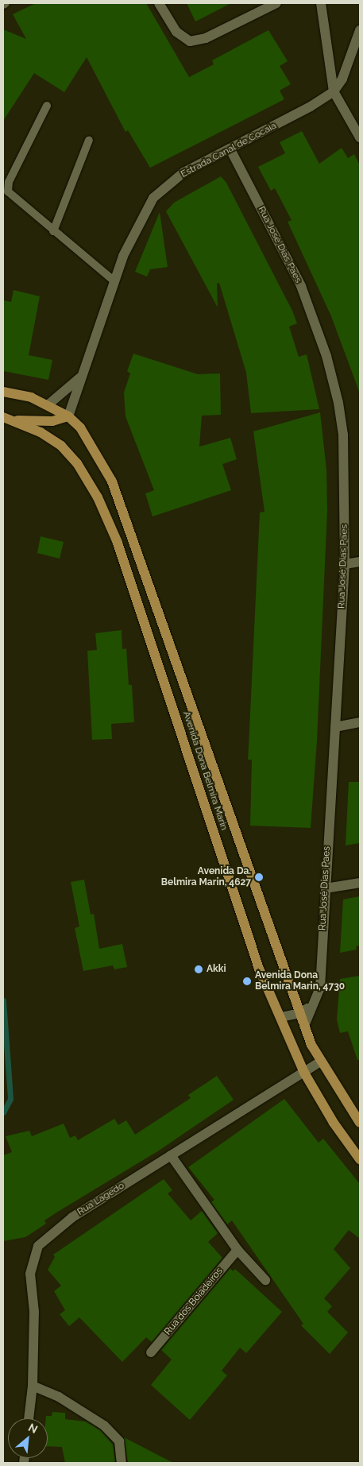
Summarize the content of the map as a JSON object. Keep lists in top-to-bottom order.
{
  "streets": {
    "main road": ["Avenida Dona Belmira Marin"],
    "street": [
      "Estrada Canal de Cocaia",
      "Rua José Dias Paes",
      "Rua Lagedo",
      "Rua dos Boiadeiros"
    ]
  },
  "crossings": [
    ["Estrada Canal de Cocaia", "Rua José Dias Paes"],
    ["Estrada Canal de Cocaia", "Avenida Dona Belmira Marin"],
    ["Rua José Dias Paes", "Avenida Dona Belmira Marin"],
    ["Avenida Dona Belmira Marin", "Rua Lagedo"]
  ],
  "places": ["Avenida Da. Belmira Marin, 4627", "Akki", "Avenida Dona Belmira Marin, 4730"],
  "north": "top right"
}
